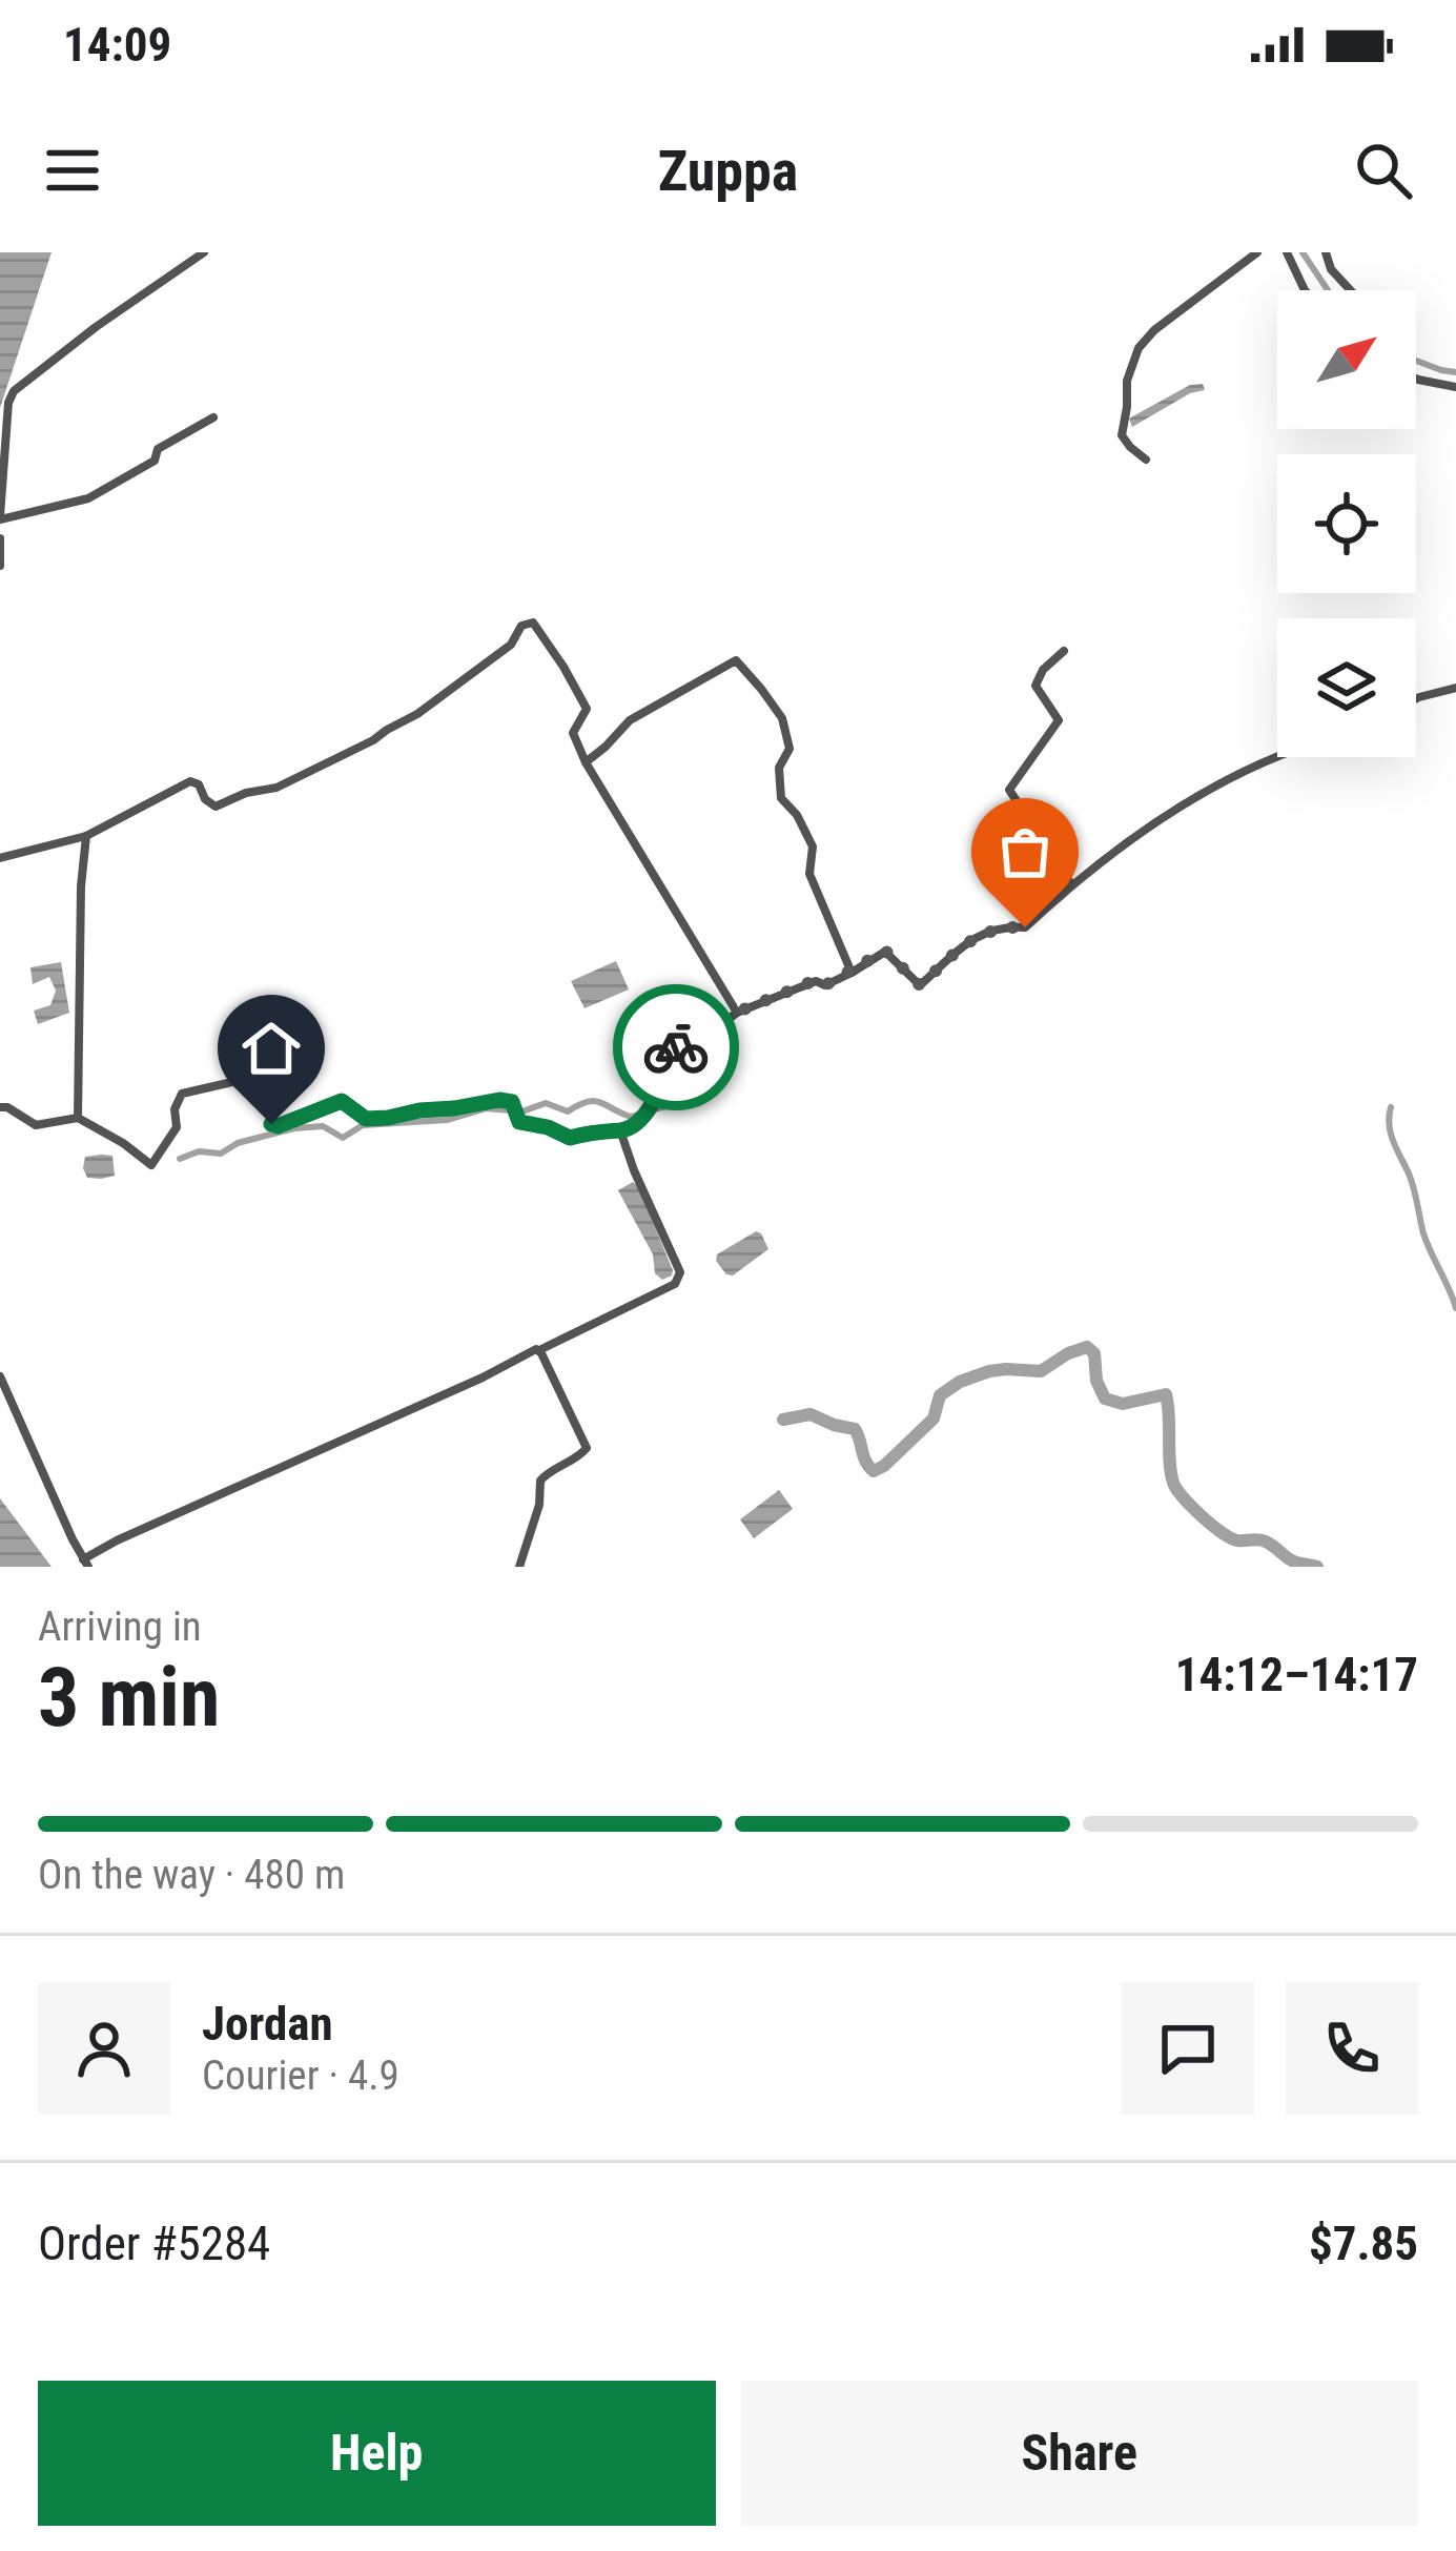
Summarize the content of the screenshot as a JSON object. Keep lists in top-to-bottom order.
{
  "north": "top right",
  "page": {
    "status": "14:09",
    "header": "Zuppa",
    "heading": ["3 min", "Arriving in", "14:12–14:17"],
    "panel": [
      "Jordan",
      "Courier · 4.9",
      "Order #5284",
      "$7.85"
    ],
    "bar": "On the way · 480 m",
    "buttons": ["Help", "Share"]
  }
}
